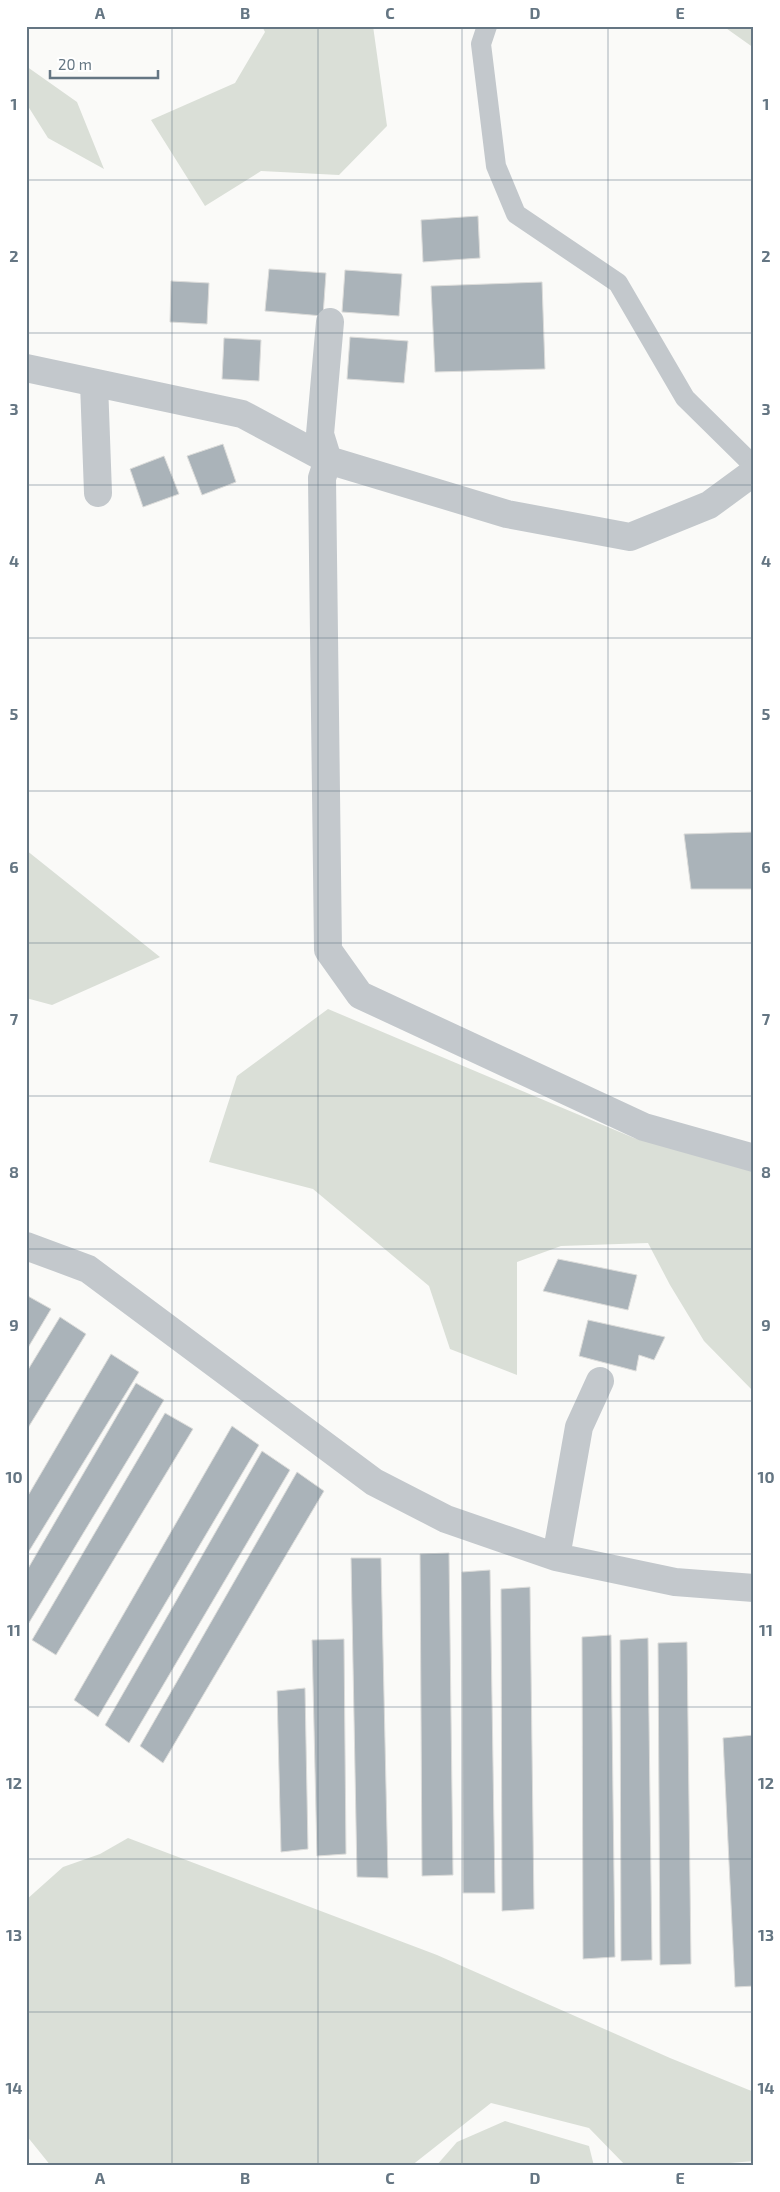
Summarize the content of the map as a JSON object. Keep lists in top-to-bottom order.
{
  "scale_bar": "20 m",
  "grid": {
    "columns": [
      "A",
      "B",
      "C",
      "D",
      "E"
    ],
    "rows": [
      "1",
      "2",
      "3",
      "4",
      "5",
      "6",
      "7",
      "8",
      "9",
      "10",
      "11",
      "12",
      "13",
      "14"
    ]
  }
}
